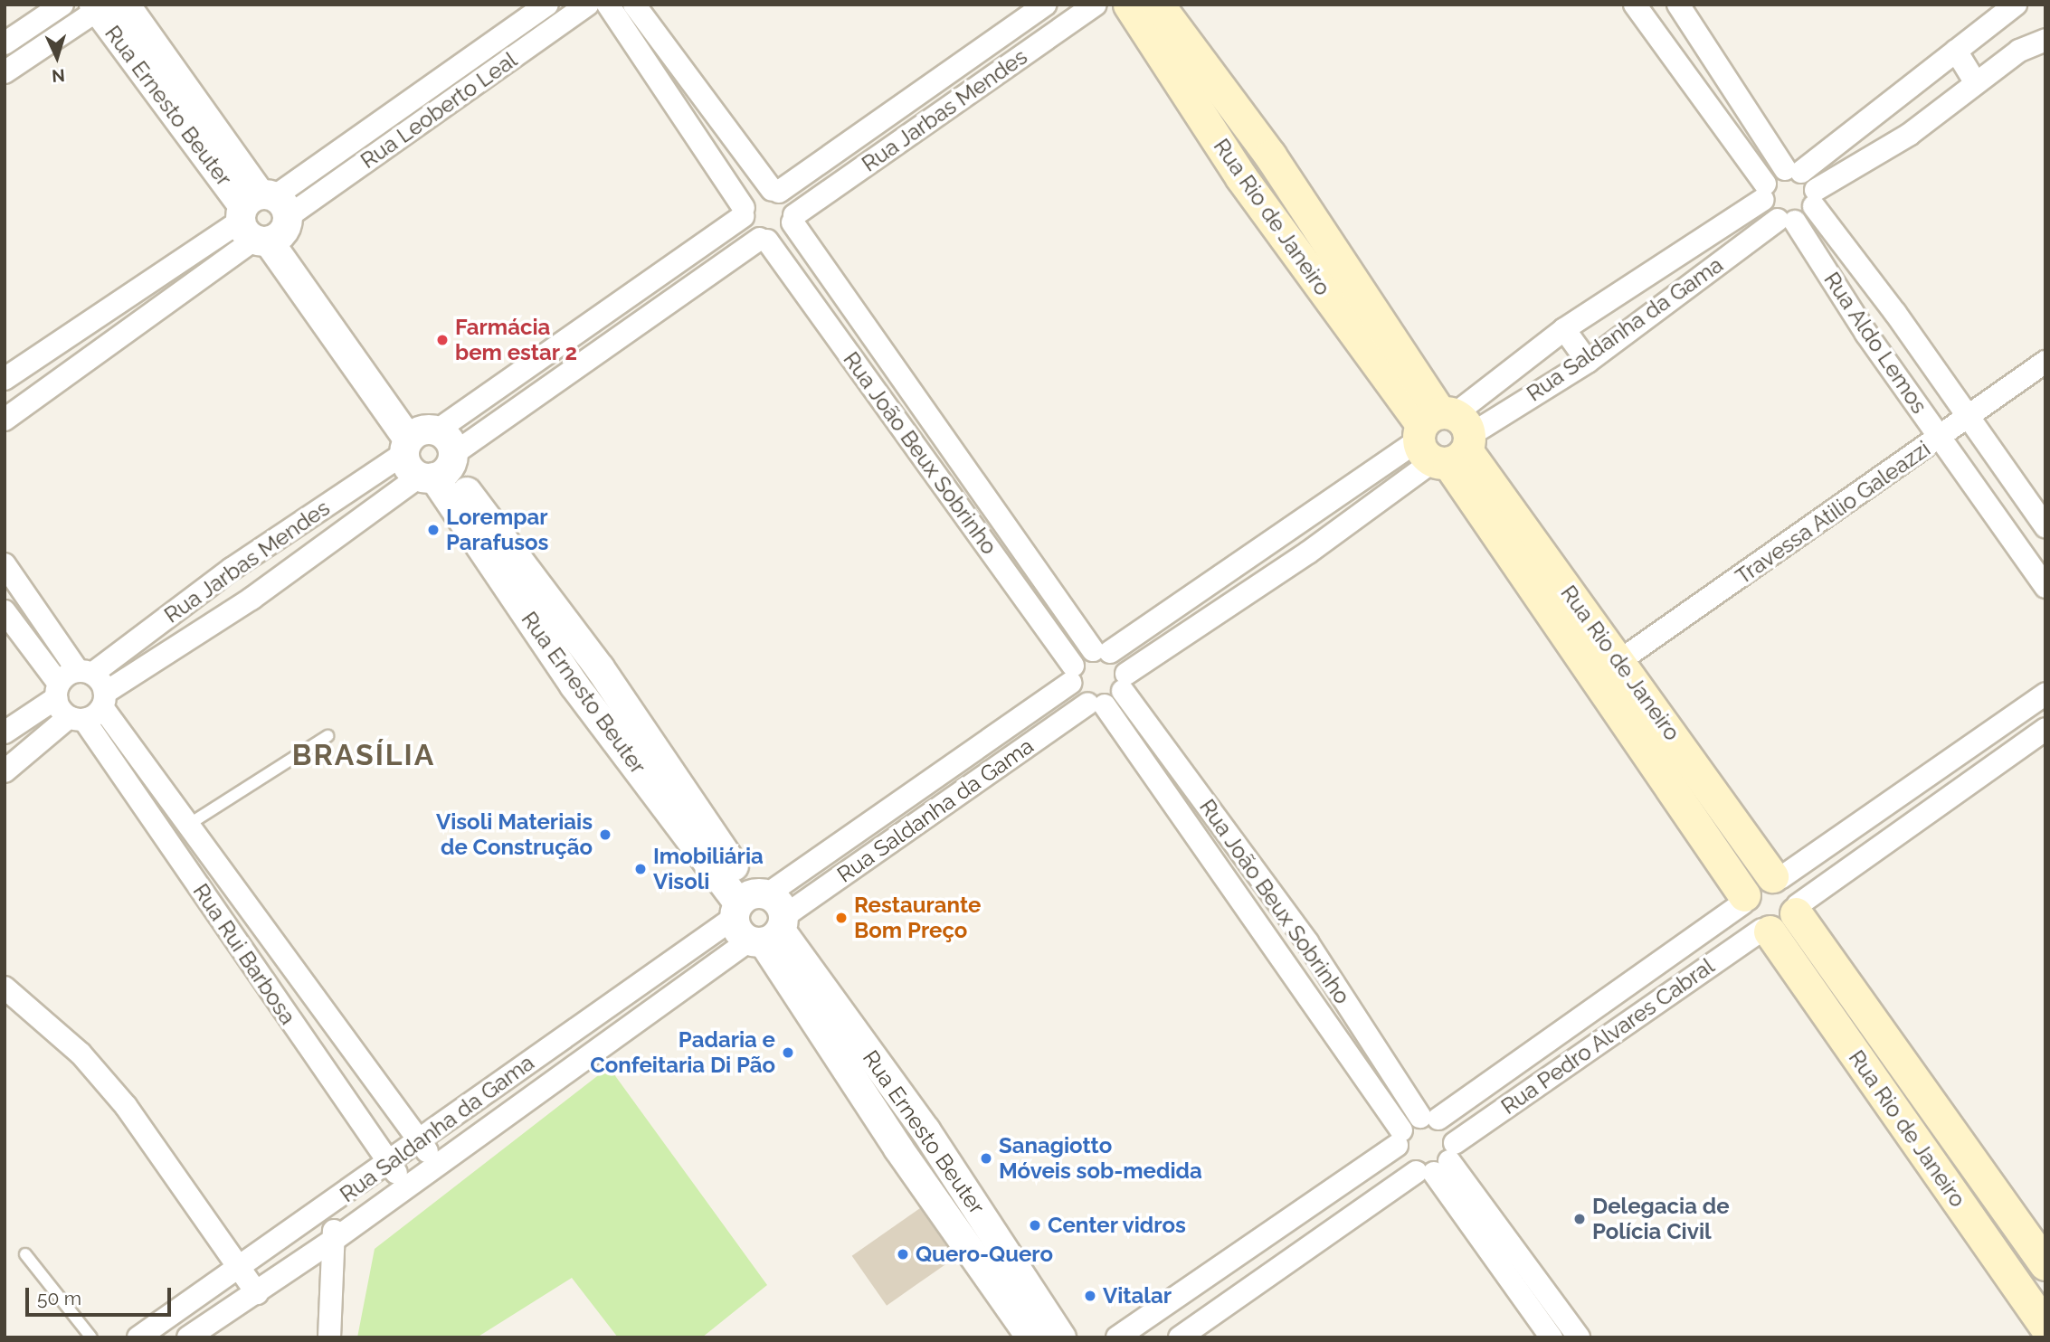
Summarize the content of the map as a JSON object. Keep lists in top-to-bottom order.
{
  "streets": {
    "main road": ["Rua Rio de Janeiro"],
    "street": [
      "Rua Ernesto Beuter",
      "Rua Leoberto Leal",
      "Rua Jarbas Mendes",
      "Rua Saldanha da Gama",
      "Rua Aldo Lemos",
      "Rua João Beux Sobrinho",
      "Travessa Atilio Galeazzi",
      "Rua Rui Barbosa",
      "Rua Pedro Alvares Cabral"
    ]
  },
  "crossings": [
    ["Rua Ernesto Beuter", "Rua Leoberto Leal"],
    ["Rua Ernesto Beuter", "Rua Jarbas Mendes"],
    ["Rua Ernesto Beuter", "Rua Saldanha da Gama"],
    ["Rua Jarbas Mendes", "Rua João Beux Sobrinho"],
    ["Rua Jarbas Mendes", "Rua Rui Barbosa"],
    ["Rua Rio de Janeiro", "Rua Saldanha da Gama"],
    ["Rua Rio de Janeiro", "Travessa Atilio Galeazzi"],
    ["Rua Rio de Janeiro", "Rua Pedro Alvares Cabral"],
    ["Rua Saldanha da Gama", "Rua Aldo Lemos"],
    ["Rua Saldanha da Gama", "Rua João Beux Sobrinho"],
    ["Rua Saldanha da Gama", "Rua Rui Barbosa"],
    ["Rua Aldo Lemos", "Travessa Atilio Galeazzi"],
    ["Rua João Beux Sobrinho", "Rua Pedro Alvares Cabral"]
  ],
  "districts": ["BRASÍLIA"],
  "places": [
    "Farmácia bem estar 2",
    "Lorempar Parafusos",
    "Visoli Materiais de Construção",
    "Imobiliária Visoli",
    "Restaurante Bom Preço",
    "Padaria e Confeitaria Di Pão",
    "Sanagiotto Móveis sob-medida",
    "Delegacia de Polícia Civil",
    "Center vidros",
    "Quero-Quero",
    "Vitalar"
  ],
  "scale_bar": "50 m",
  "north": "bottom"
}
